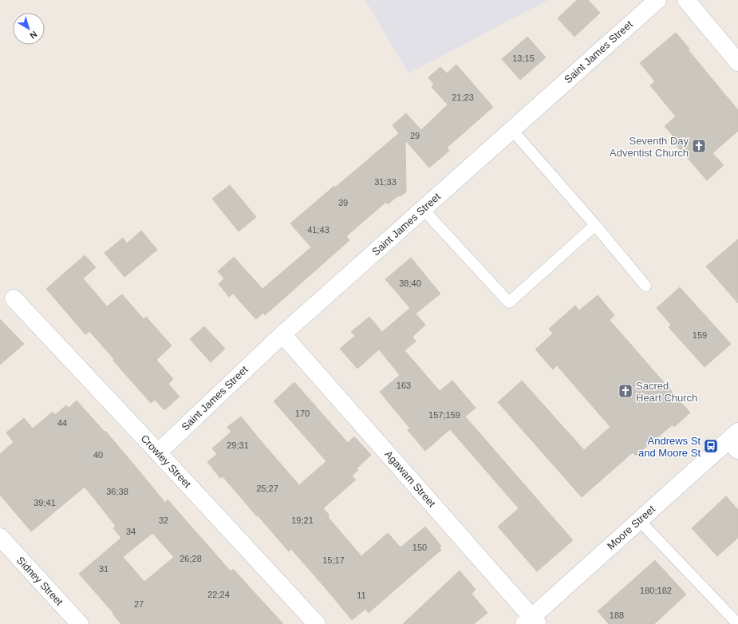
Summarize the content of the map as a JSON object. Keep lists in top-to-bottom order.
{
  "streets": {
    "street": [
      "Saint James Street",
      "Crowley Street",
      "Agawam Street",
      "Moore Street",
      "Sidney Street"
    ]
  },
  "crossings": [
    ["Saint James Street", "Crowley Street"],
    ["Saint James Street", "Agawam Street"],
    ["Agawam Street", "Moore Street"]
  ],
  "places": {
    "church": ["Seventh Day Adventist Church", "Sacred Heart Church"],
    "bus stop": ["Andrews St and Moore St"]
  },
  "house_numbers": [
    "13;15",
    "21;23",
    "29",
    "31;33",
    "39",
    "41;43",
    "38;40",
    "159",
    "163",
    "170",
    "157;159",
    "44",
    "29;31",
    "40",
    "25;27",
    "36;38",
    "39;41",
    "32",
    "19;21",
    "34",
    "150",
    "26;28",
    "15;17",
    "31",
    "180;182",
    "22;24",
    "11",
    "27",
    "188"
  ],
  "north": "bottom right"
}
